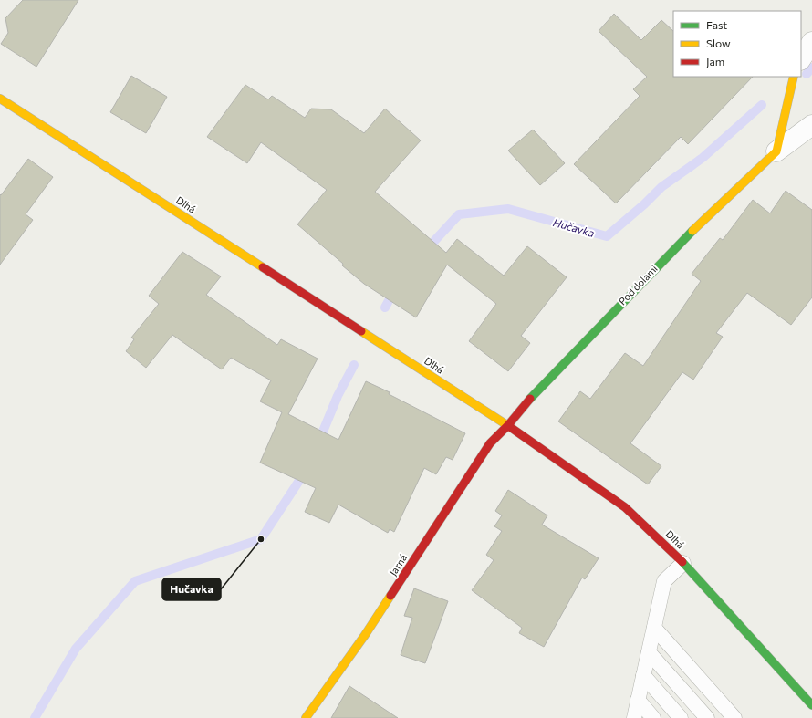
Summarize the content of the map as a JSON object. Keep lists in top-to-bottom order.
{
  "streets": {
    "street": ["Dlhá", "Pod dolami", "Jarná"]
  },
  "crossings": [
    ["Dlhá", "Pod dolami"],
    ["Dlhá", "Jarná"],
    ["Pod dolami", "Jarná"]
  ],
  "water": ["Hučavka"],
  "places": ["Hučavka"],
  "legend": ["Fast", "Slow", "Jam"]
}
